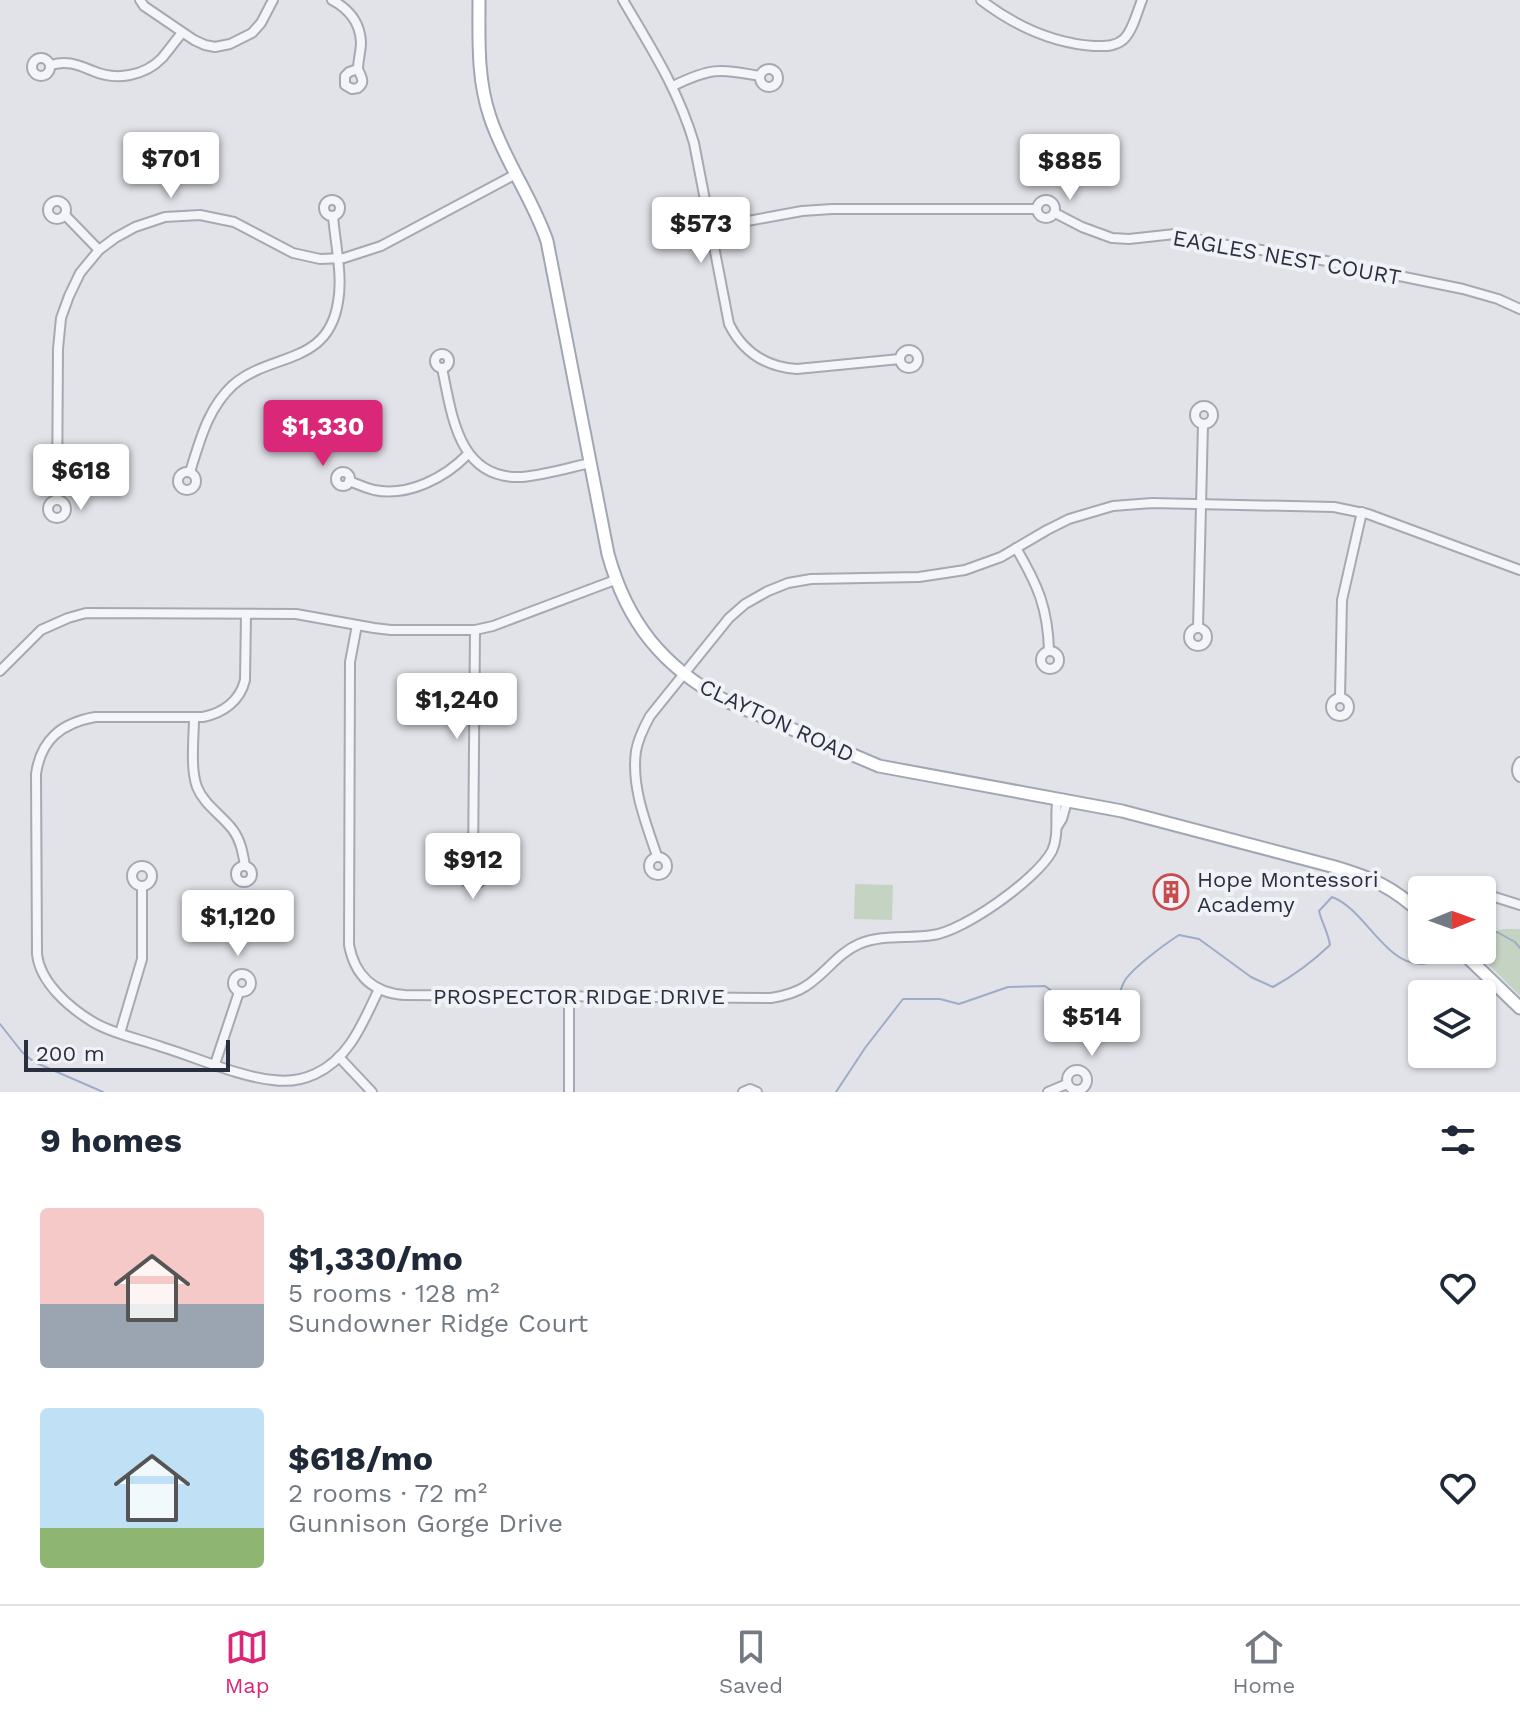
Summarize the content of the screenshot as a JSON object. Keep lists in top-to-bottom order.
{
  "streets": {
    "main road": ["CLAYTON ROAD"],
    "street": ["EAGLES NEST COURT", "PROSPECTOR RIDGE DRIVE"]
  },
  "crossings": [
    ["CLAYTON ROAD", "PROSPECTOR RIDGE DRIVE"]
  ],
  "places": {
    "building": ["Hope Montessori Academy"]
  },
  "scale_bar": "200 m",
  "north": "right",
  "page": {
    "price": [
      "$701",
      "$885",
      "$573",
      "$1,330",
      "$618",
      "$1,240",
      "$912",
      "$1,120",
      "$514"
    ],
    "scale": "200 m",
    "heading": "9 homes",
    "list": [
      {
        "name": "$1,330/mo",
        "note": "5 rooms · 128 m² · Sundowner Ridge Court"
      },
      {
        "name": "$618/mo",
        "note": "2 rooms · 72 m² · Gunnison Gorge Drive"
      }
    ],
    "tabs": ["Map", "Saved", "Home"]
  }
}
